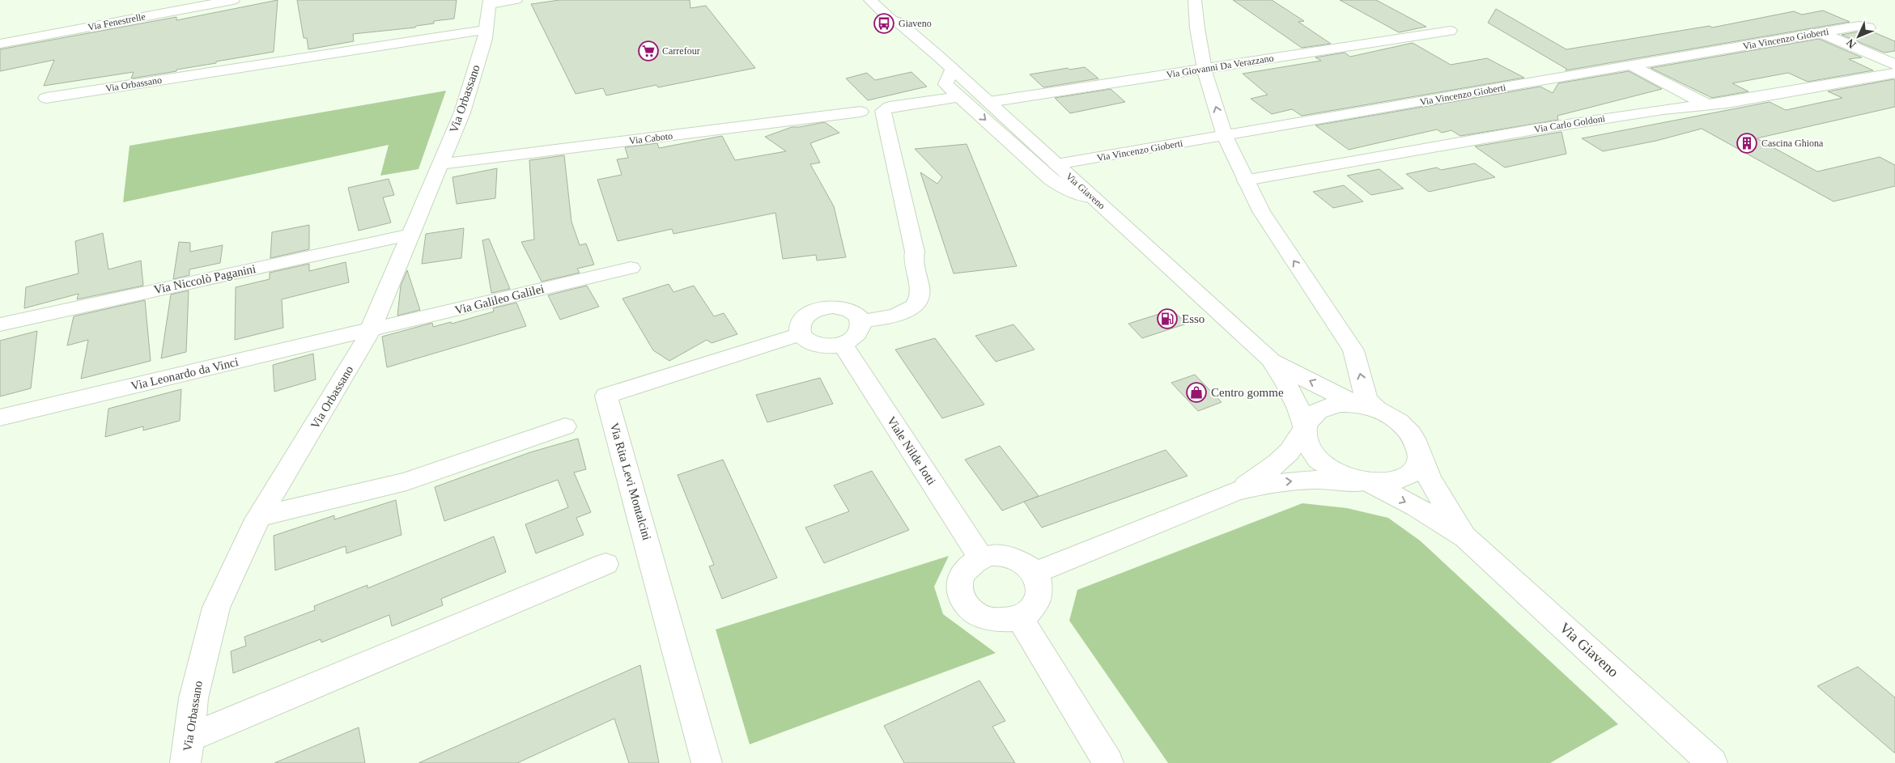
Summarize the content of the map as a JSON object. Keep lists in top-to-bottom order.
{
  "streets": {
    "street": [
      "Via Fenestrelle",
      "Via Vincenzo Gioberti",
      "Via Giovanni Da Verazzano",
      "Via Orbassano",
      "Via Carlo Goldoni",
      "Via Caboto",
      "Via Giaveno",
      "Via Niccolò Paganini",
      "Via Galileo Galilei",
      "Via Leonardo da Vinci",
      "Viale Nilde Iotti",
      "Via Rita Levi Montalcini"
    ]
  },
  "crossings": [
    ["Via Vincenzo Gioberti", "Via Giaveno"],
    ["Via Giovanni Da Verazzano", "Via Giaveno"],
    ["Via Orbassano", "Via Caboto"],
    ["Via Orbassano", "Via Niccolò Paganini"],
    ["Via Orbassano", "Via Galileo Galilei"],
    ["Via Orbassano", "Via Leonardo da Vinci"],
    ["Via Galileo Galilei", "Via Leonardo da Vinci"],
    ["Viale Nilde Iotti", "Via Rita Levi Montalcini"]
  ],
  "places": {
    "bus stop": ["Giaveno"],
    "supermarket": ["Carrefour"],
    "building": ["Cascina Ghiona"],
    "fuel station": ["Esso"],
    "shop": ["Centro gomme"]
  },
  "north": "bottom left"
}
